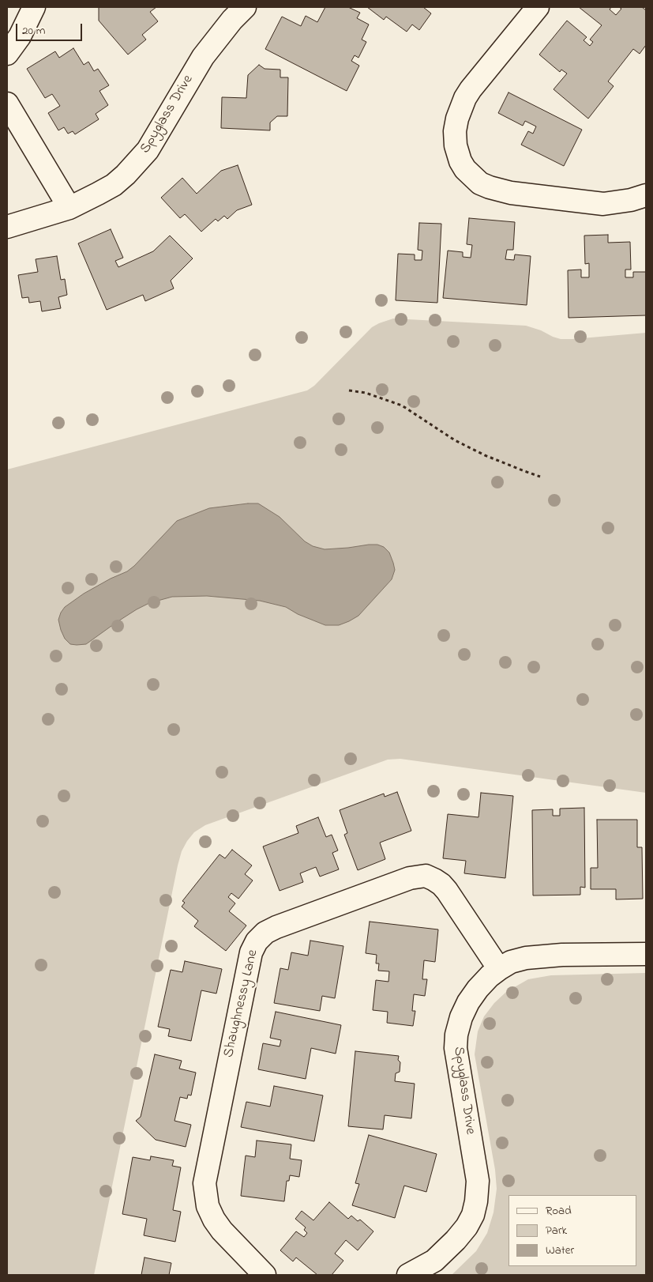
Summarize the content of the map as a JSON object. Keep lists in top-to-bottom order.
{
  "streets": {
    "street": ["Spyglass Drive", "Shaughnessy Lane"]
  },
  "crossings": [
    ["Spyglass Drive", "Shaughnessy Lane"]
  ],
  "legend": ["Road", "Park", "Water"],
  "scale_bar": "20 m"
}
